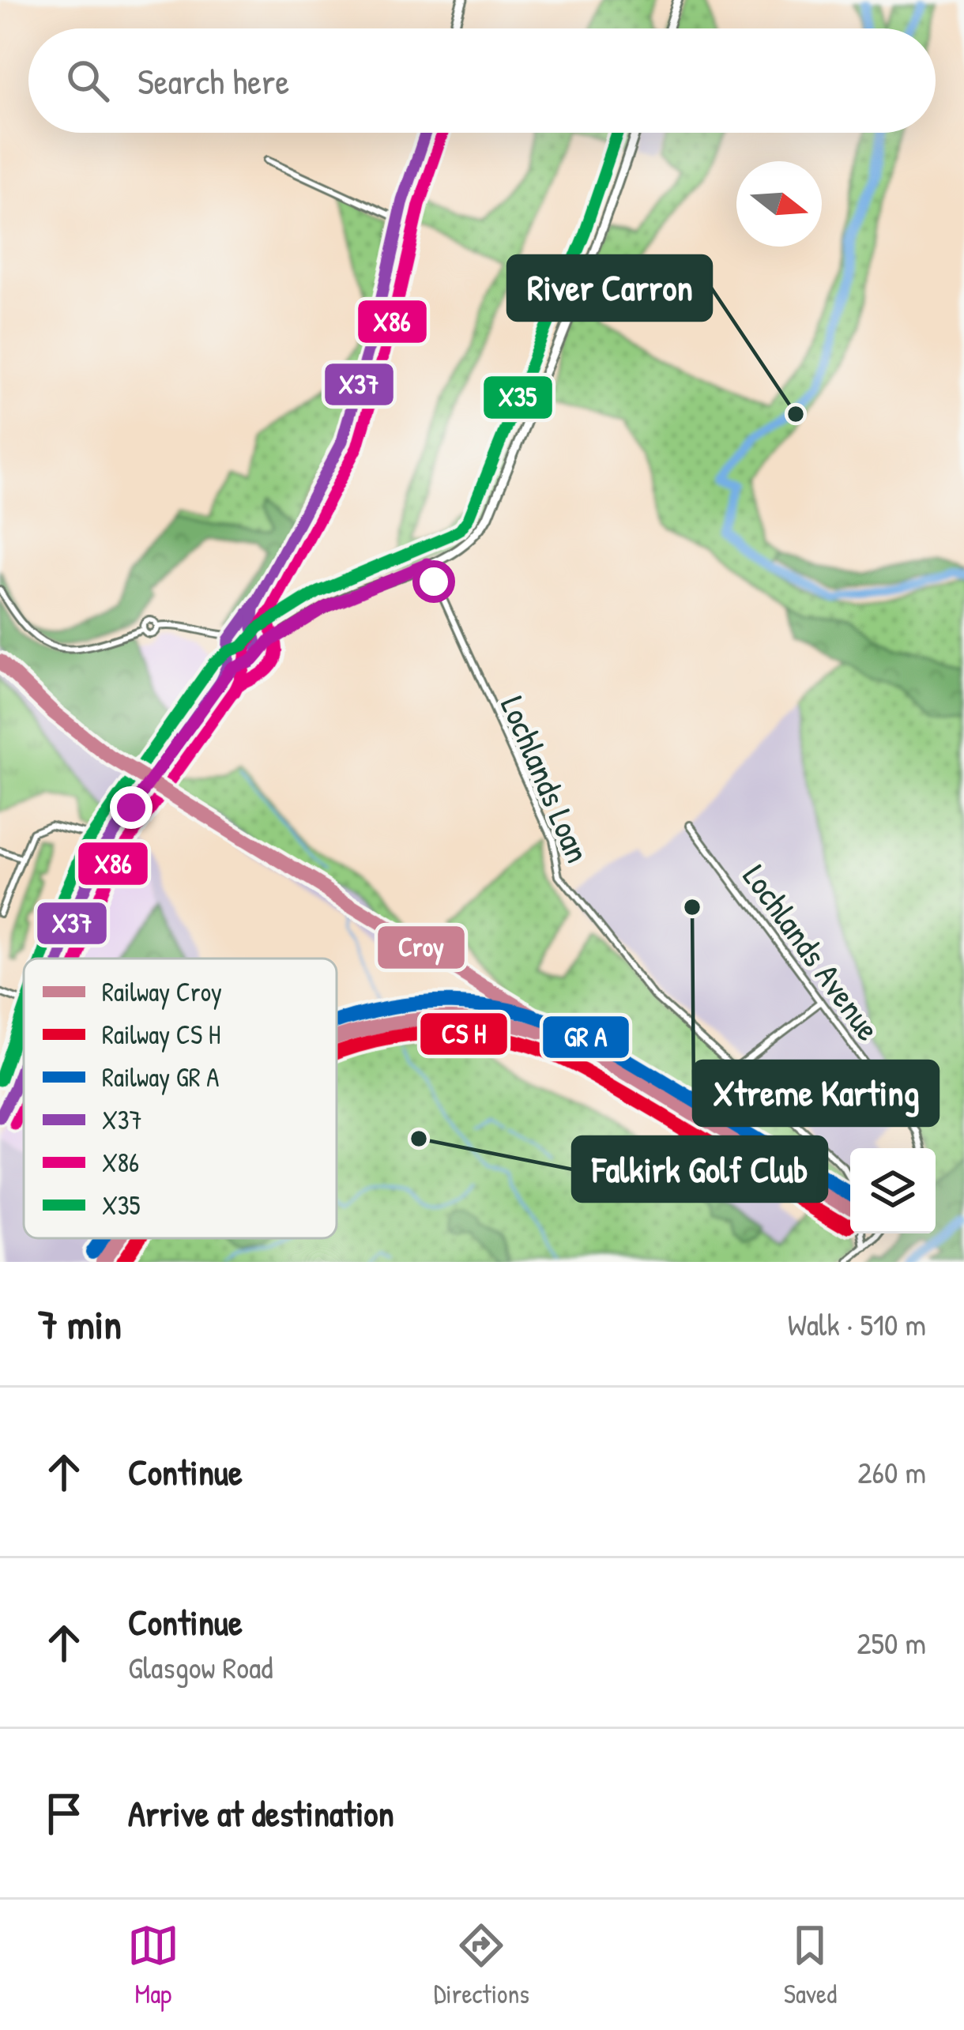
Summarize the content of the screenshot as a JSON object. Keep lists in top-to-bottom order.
{
  "streets": {
    "street": ["Lochlands Loan", "Lochlands Avenue"]
  },
  "places": ["River Carron", "Xtreme Karting", "Falkirk Golf Club"],
  "lines": [
    "transit line X37",
    "transit line X86",
    "transit line X35",
    "rail line Croy"
  ],
  "legend": [
    "Railway Croy",
    "Railway CS H",
    "Railway GR A",
    "X37",
    "X86",
    "X35"
  ],
  "north": "right",
  "page": {
    "search": "Search here",
    "heading": ["7 min", "Walk · 510 m"],
    "list": [
      ["Continue", "260 m"],
      ["Continue", "Glasgow Road", "250 m"],
      "Arrive at destination"
    ],
    "nav": ["Map", "Directions", "Saved"]
  }
}
